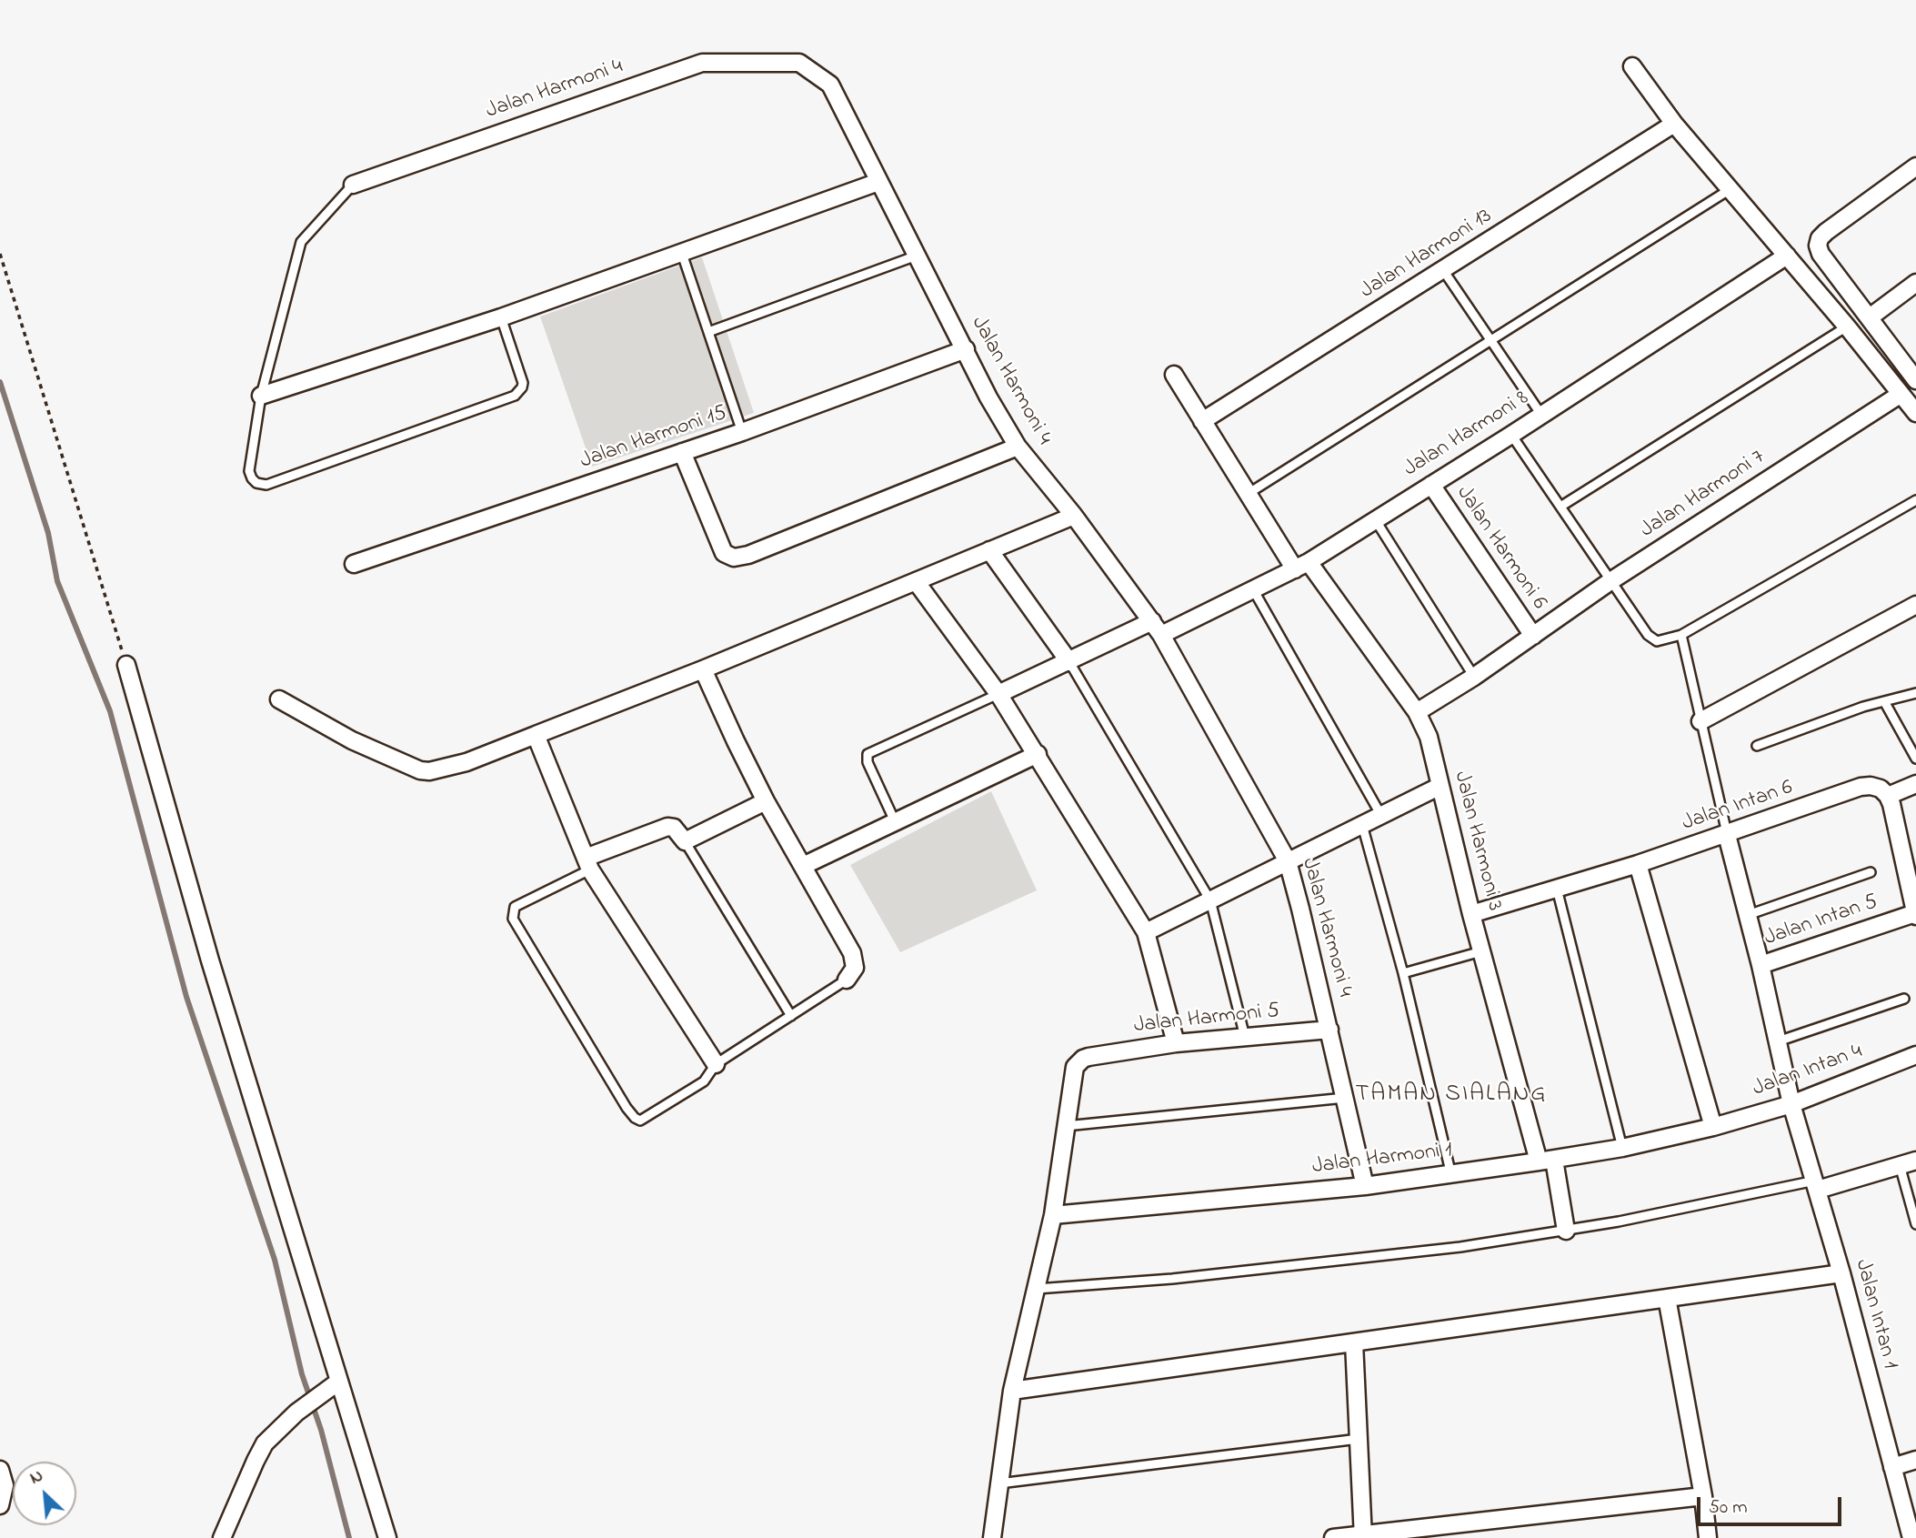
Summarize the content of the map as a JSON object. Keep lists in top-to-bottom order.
{
  "streets": {
    "street": [
      "Jalan Harmoni 4",
      "Jalan Harmoni 13",
      "Jalan Harmoni 8",
      "Jalan Harmoni 15",
      "Jalan Harmoni 7",
      "Jalan Harmoni 6",
      "Jalan Intan 6",
      "Jalan Harmoni 3",
      "Jalan Intan 5",
      "Jalan Harmoni 5",
      "Jalan Intan 4",
      "Jalan Harmoni 1",
      "Jalan Intan 1"
    ]
  },
  "crossings": [
    ["Jalan Harmoni 4", "Jalan Harmoni 8"],
    ["Jalan Harmoni 4", "Jalan Harmoni 15"],
    ["Jalan Harmoni 4", "Jalan Harmoni 5"],
    ["Jalan Harmoni 4", "Jalan Harmoni 1"],
    ["Jalan Harmoni 13", "Jalan Harmoni 3"],
    ["Jalan Harmoni 8", "Jalan Harmoni 6"],
    ["Jalan Harmoni 8", "Jalan Harmoni 3"],
    ["Jalan Harmoni 7", "Jalan Harmoni 6"],
    ["Jalan Harmoni 7", "Jalan Harmoni 3"],
    ["Jalan Intan 6", "Jalan Harmoni 3"],
    ["Jalan Intan 6", "Jalan Intan 5"],
    ["Jalan Harmoni 3", "Jalan Harmoni 1"],
    ["Jalan Intan 5", "Jalan Intan 1"],
    ["Jalan Intan 4", "Jalan Harmoni 1"],
    ["Jalan Intan 4", "Jalan Intan 1"]
  ],
  "districts": ["TAMAN SIALANG"],
  "scale_bar": "50 m",
  "north": "top left"
}
